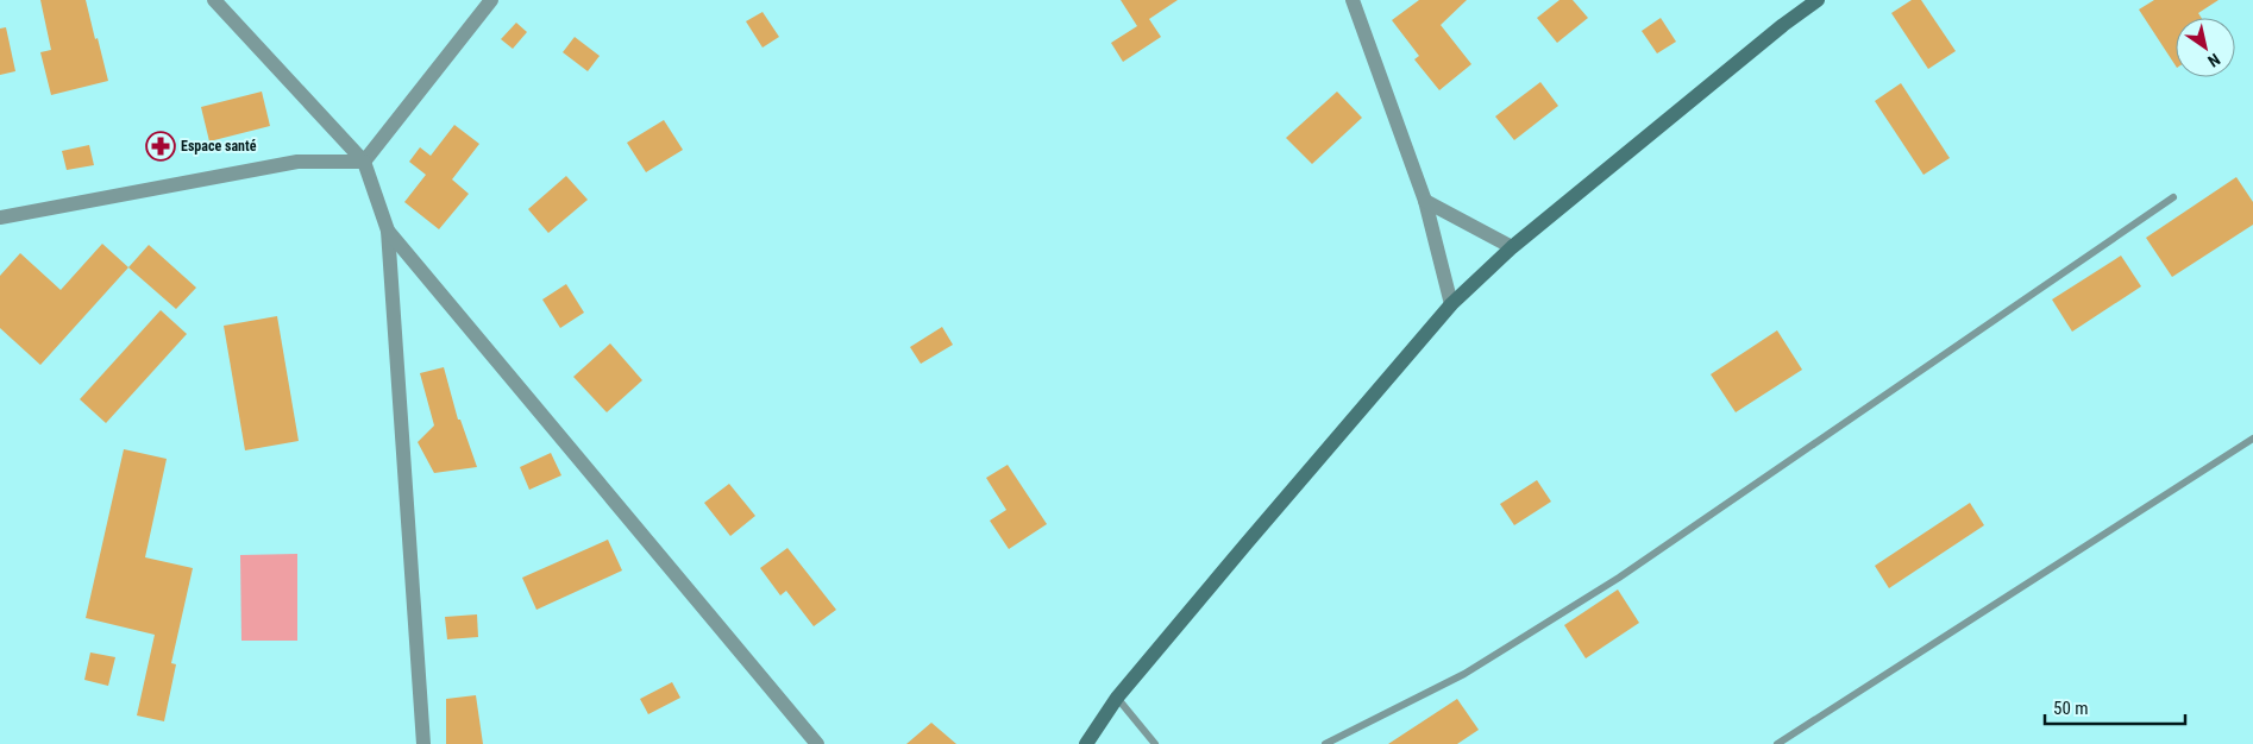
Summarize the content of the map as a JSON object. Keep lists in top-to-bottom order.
{
  "places": {
    "pharmacy": ["Espace santé"]
  },
  "scale_bar": "50 m",
  "north": "bottom right"
}
